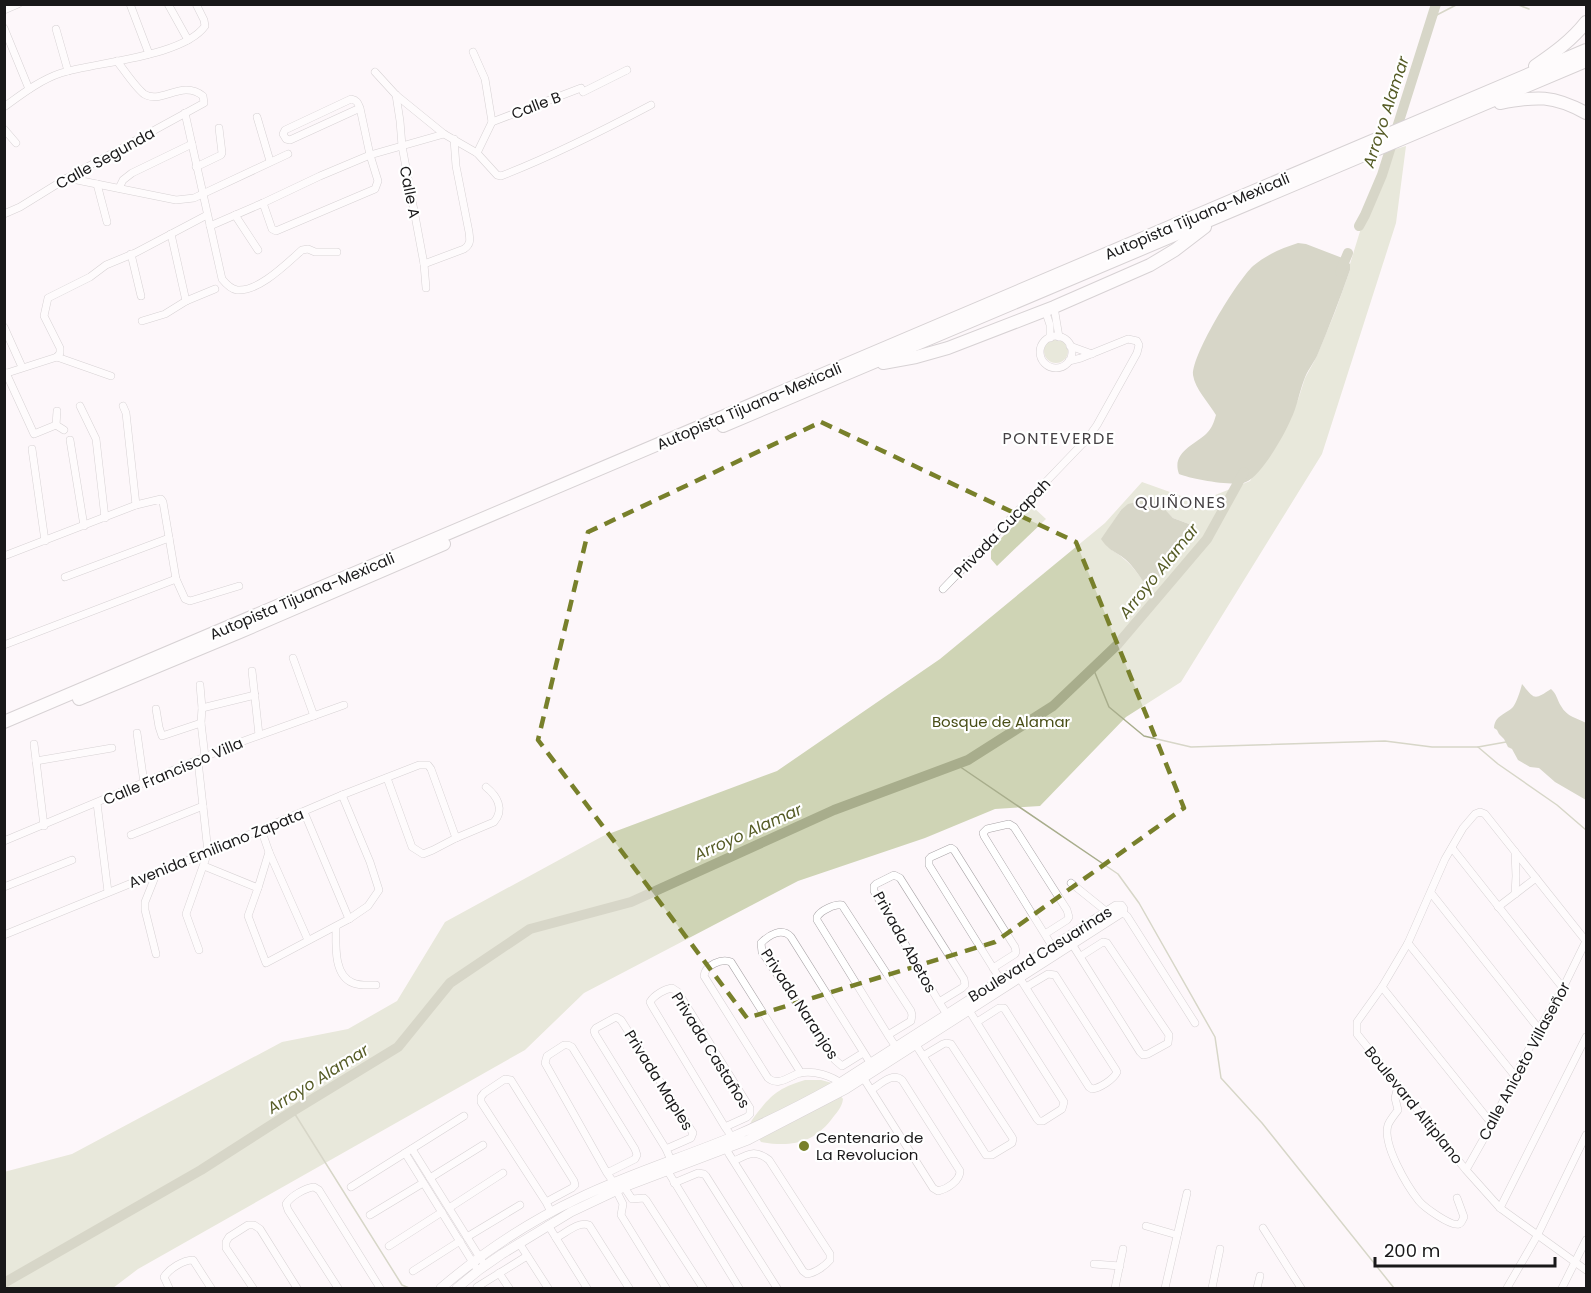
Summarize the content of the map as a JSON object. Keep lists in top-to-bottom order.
{
  "streets": {
    "highway": ["Autopista Tijuana-Mexicali"],
    "street": [
      "Calle B",
      "Calle Segunda",
      "Calle A",
      "Privada Cucapah",
      "Calle Francisco Villa",
      "Avenida Emiliano Zapata",
      "Privada Abetos",
      "Boulevard Casuarinas",
      "Privada Naranjos",
      "Privada Castaños",
      "Calle Aniceto Villaseñor",
      "Privada Maples",
      "Boulevard Altiplano"
    ]
  },
  "crossings": [
    ["Privada Abetos", "Boulevard Casuarinas"],
    ["Boulevard Casuarinas", "Privada Naranjos"],
    ["Boulevard Casuarinas", "Privada Castaños"],
    ["Boulevard Casuarinas", "Privada Maples"],
    ["Calle Aniceto Villaseñor", "Boulevard Altiplano"]
  ],
  "districts": ["PONTEVERDE", "QUIÑONES"],
  "water": ["Arroyo Alamar"],
  "parks": ["Bosque de Alamar"],
  "places": ["Centenario de La Revolucion"],
  "scale_bar": "200 m"
}
